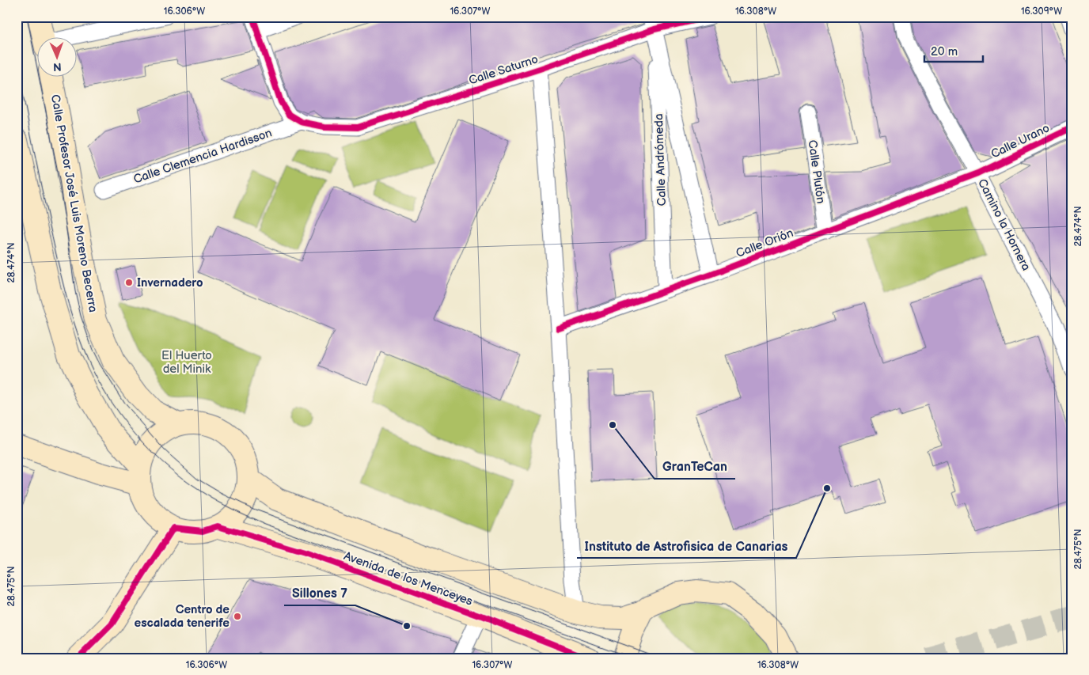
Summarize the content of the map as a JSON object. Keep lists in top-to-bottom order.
{
  "streets": {
    "main road": ["Calle Profesor José Luis Moreno Becerra", "Avenida de los Menceyes"],
    "street": [
      "Calle Saturno",
      "Calle Urano",
      "Calle Clemencia Hardisson",
      "Calle Andrómeda",
      "Calle Plutón",
      "Camino la Hornera",
      "Calle Orión"
    ]
  },
  "crossings": [
    ["Calle Saturno", "Calle Clemencia Hardisson"],
    ["Calle Saturno", "Calle Andrómeda"],
    ["Calle Urano", "Camino la Hornera"],
    ["Calle Urano", "Calle Orión"],
    ["Calle Andrómeda", "Calle Orión"],
    ["Calle Plutón", "Calle Orión"],
    ["Calle Profesor José Luis Moreno Becerra", "Avenida de los Menceyes"],
    ["Camino la Hornera", "Calle Orión"]
  ],
  "parks": ["El Huerto del Minik"],
  "places": [
    "Invernadero",
    "GranTeCan",
    "Instituto de Astrofisica de Canarias",
    "Centro de escalada tenerife",
    "Sillones 7"
  ],
  "scale_bar": "20 m",
  "north": "bottom",
  "coordinates": [
    "16.306°W",
    "16.307°W",
    "16.308°W",
    "16.309°W",
    "28.474°N",
    "28.475°N"
  ]
}
